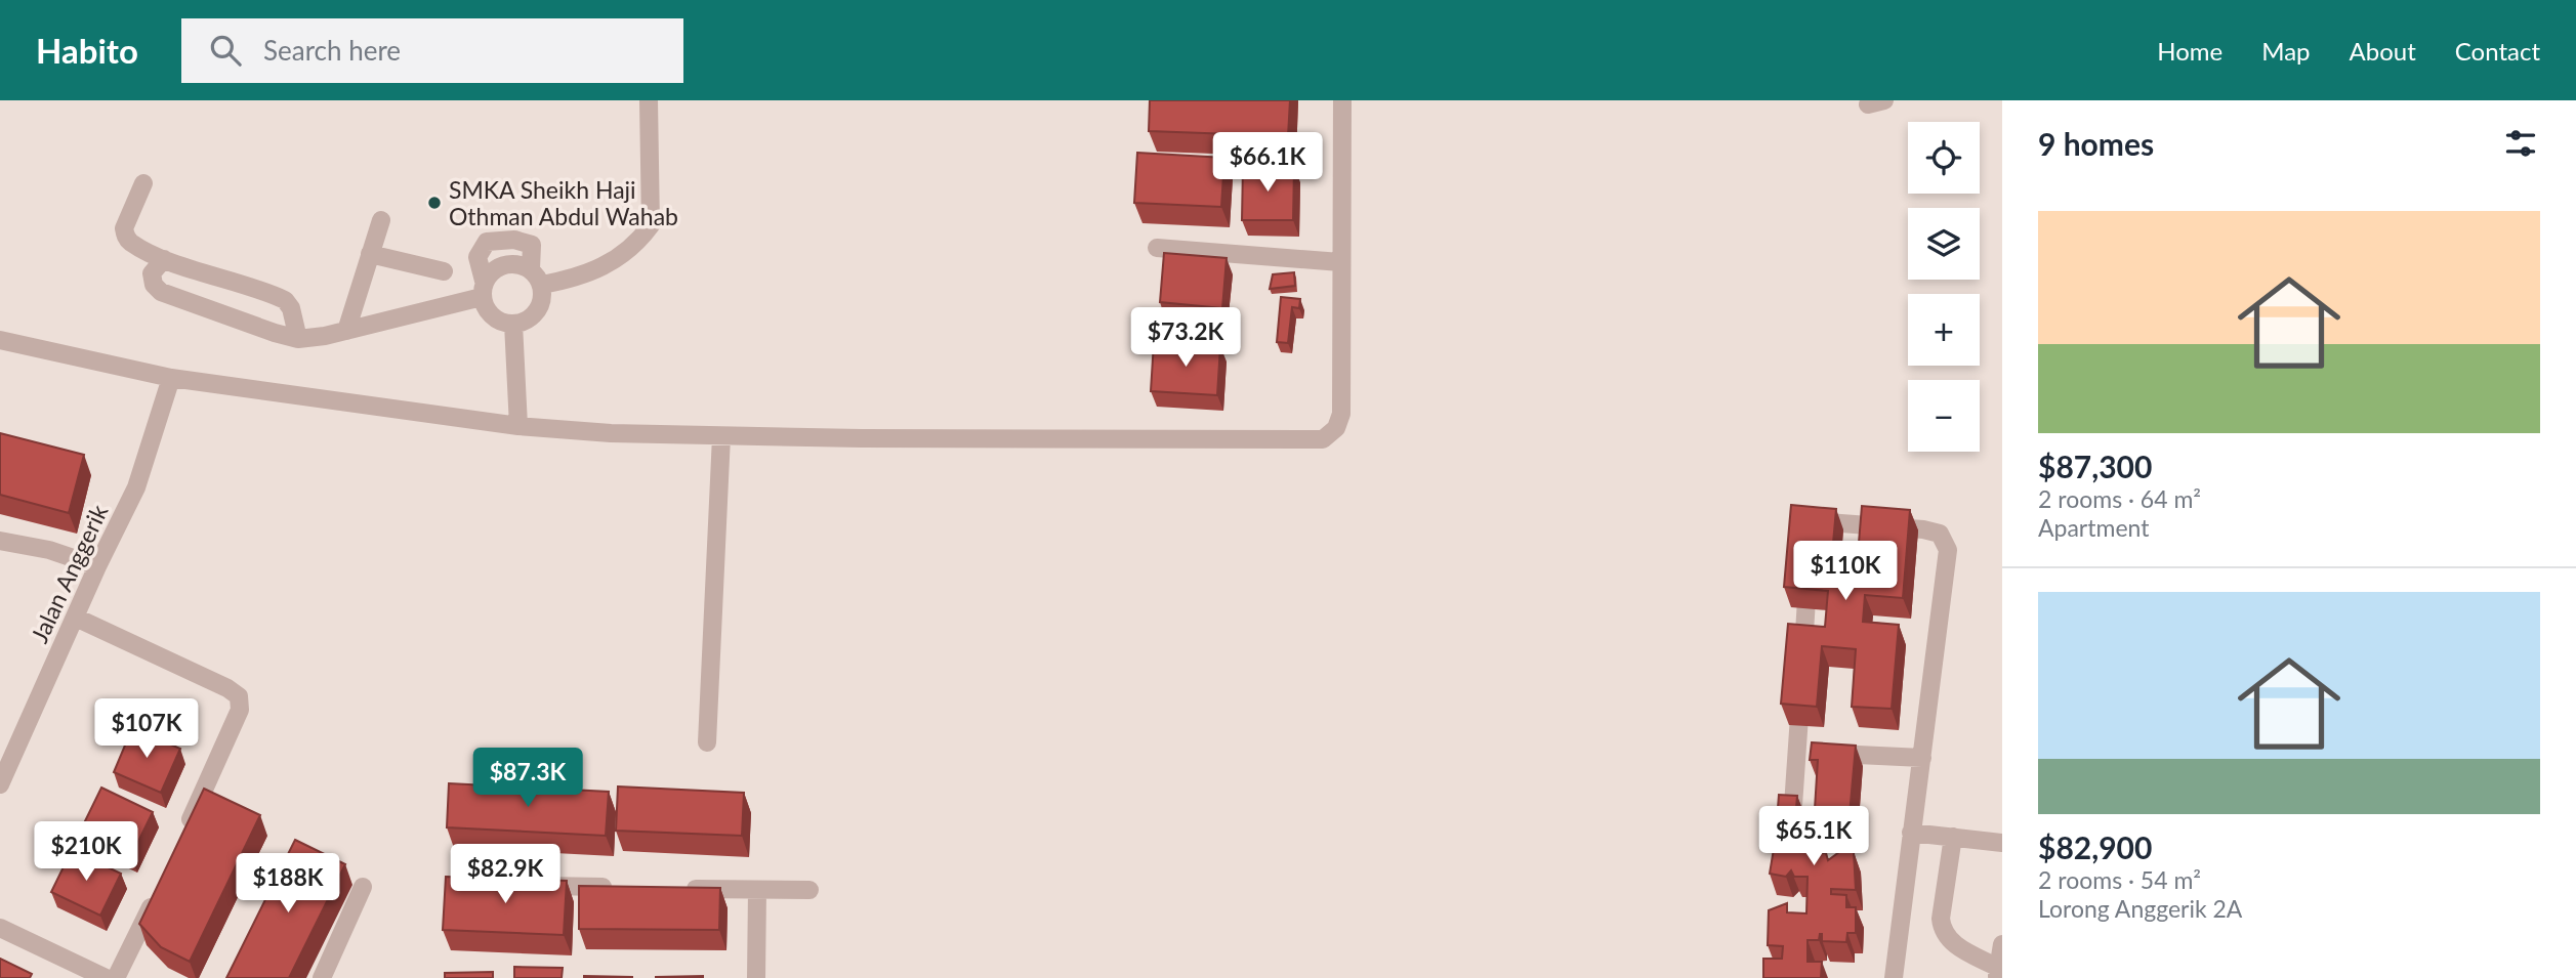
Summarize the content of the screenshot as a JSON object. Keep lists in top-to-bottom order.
{
  "streets": {
    "street": ["Jalan Anggerik"]
  },
  "places": ["SMKA Sheikh Haji Othman Abdul Wahab"],
  "page": {
    "header": "Habito",
    "search": "Search here",
    "nav": [
      "Home",
      "Map",
      "About",
      "Contact"
    ],
    "heading": "9 homes",
    "map_buttons": ["+", "−"],
    "price": [
      "$66.1K",
      "$73.2K",
      "$110K",
      "$107K",
      "$87.3K",
      "$65.1K",
      "$210K",
      "$82.9K",
      "$188K"
    ],
    "list": [
      {
        "name": "$87,300",
        "note": "2 rooms · 64 m² · Apartment"
      },
      {
        "name": "$82,900",
        "note": "2 rooms · 54 m² · Lorong Anggerik 2A"
      }
    ]
  }
}
